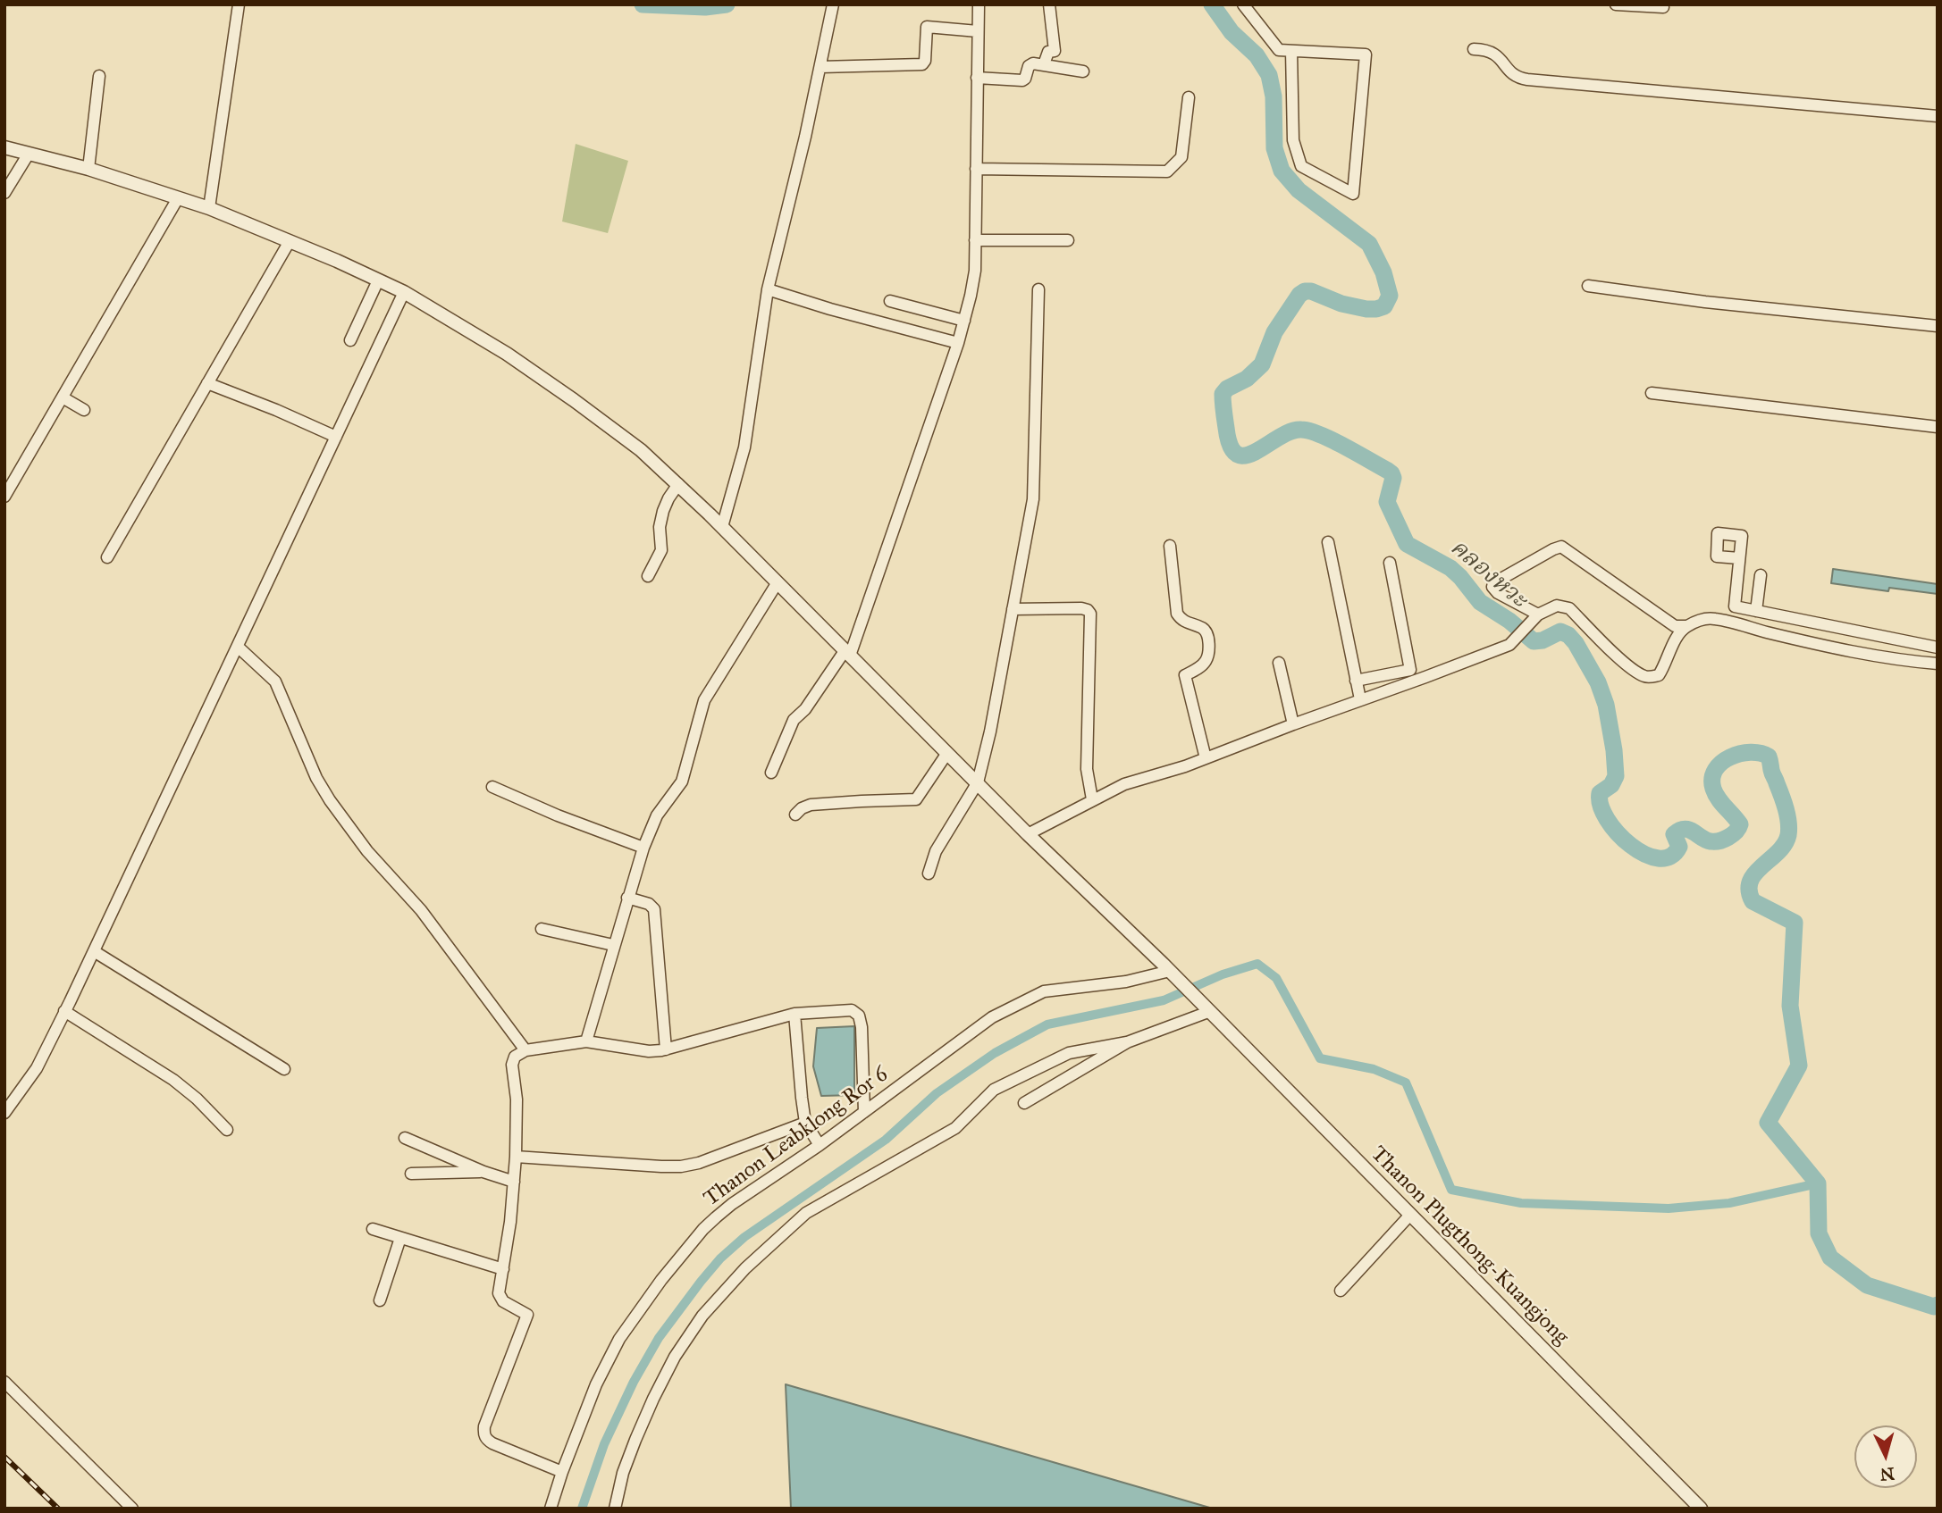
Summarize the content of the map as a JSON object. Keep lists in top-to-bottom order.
{
  "streets": {
    "street": ["Thanon Leabklong Ror 6", "Thanon Plugthong-Kuangjong"]
  },
  "crossings": [
    ["Thanon Leabklong Ror 6", "Thanon Plugthong-Kuangjong"]
  ],
  "water": ["คลองหวะ"],
  "north": "bottom"
}
